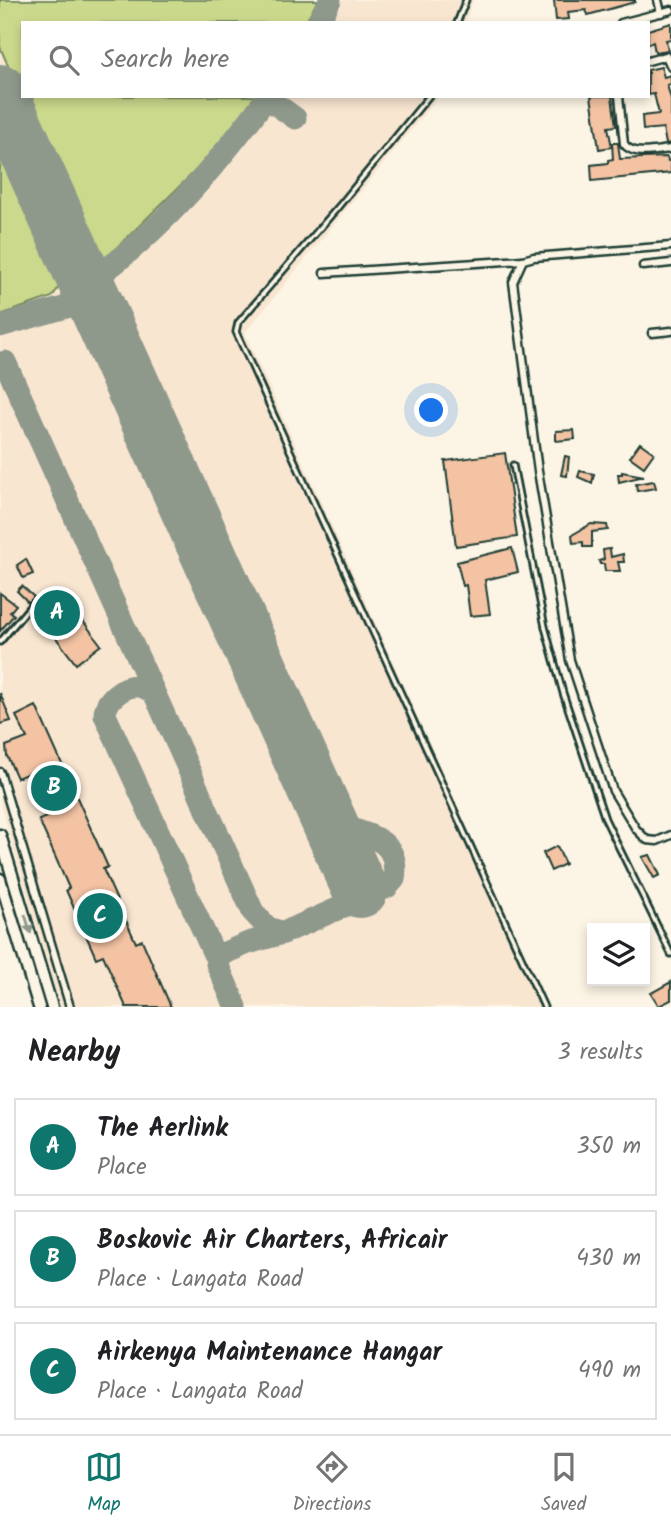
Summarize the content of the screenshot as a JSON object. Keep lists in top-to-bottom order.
{
  "page": {
    "search": "Search here",
    "pins": ["A", "B", "C"],
    "heading": ["Nearby", "3 results"],
    "list": [
      {
        "mark": "A",
        "name": "The Aerlink",
        "note": "Place",
        "value": "350 m"
      },
      {
        "mark": "B",
        "name": "Boskovic Air Charters, Africair",
        "note": "Place · Langata Road",
        "value": "430 m"
      },
      {
        "mark": "C",
        "name": "Airkenya Maintenance Hangar",
        "note": "Place · Langata Road",
        "value": "490 m"
      }
    ],
    "nav": ["Map", "Directions", "Saved"]
  }
}
